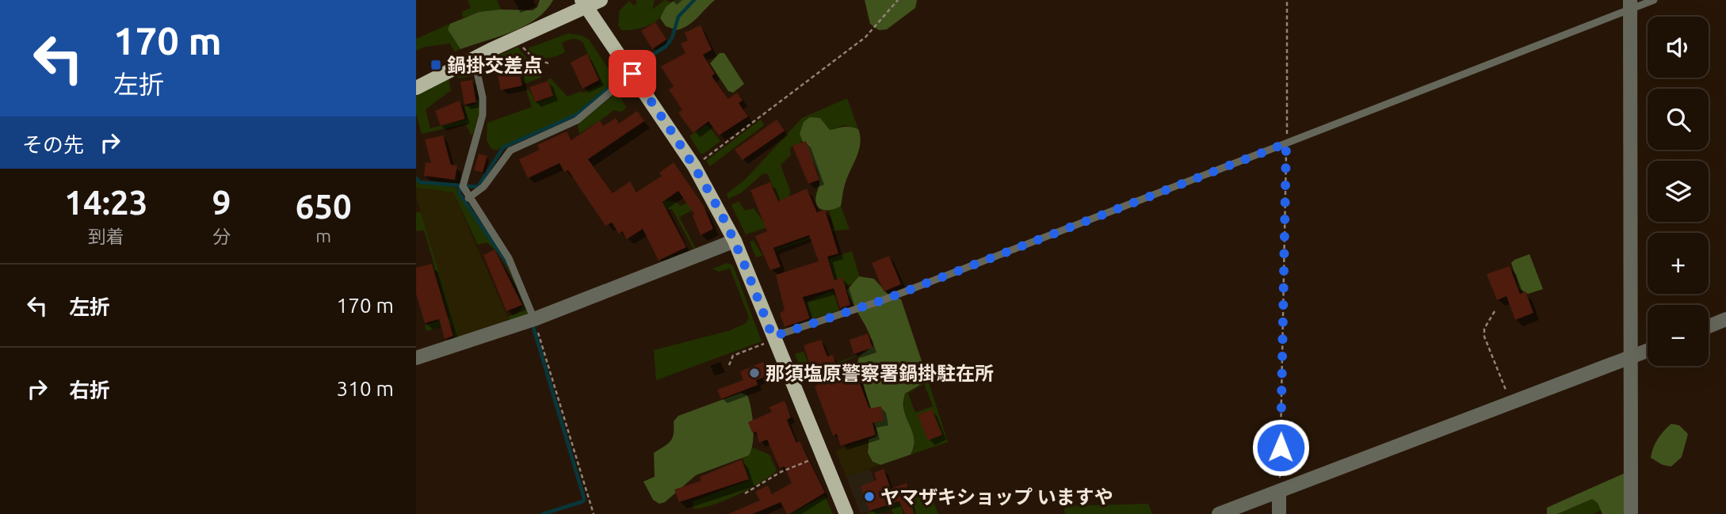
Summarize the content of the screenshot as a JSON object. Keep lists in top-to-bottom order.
{
  "places": {
    "transit": ["鍋掛交差点"],
    "other": ["那須塩原警察署鍋掛駐在所", "ヤマザキショップ いますや"]
  },
  "page": {
    "turn": ["170 m", "左折"],
    "map_buttons": ["+", "−"],
    "then": "その先",
    "eta": [
      "14:23",
      "到着",
      "9",
      "分",
      "650",
      "m"
    ],
    "list": [
      {
        "name": "左折",
        "value": "170 m"
      },
      {
        "name": "右折",
        "value": "310 m"
      }
    ]
  }
}
